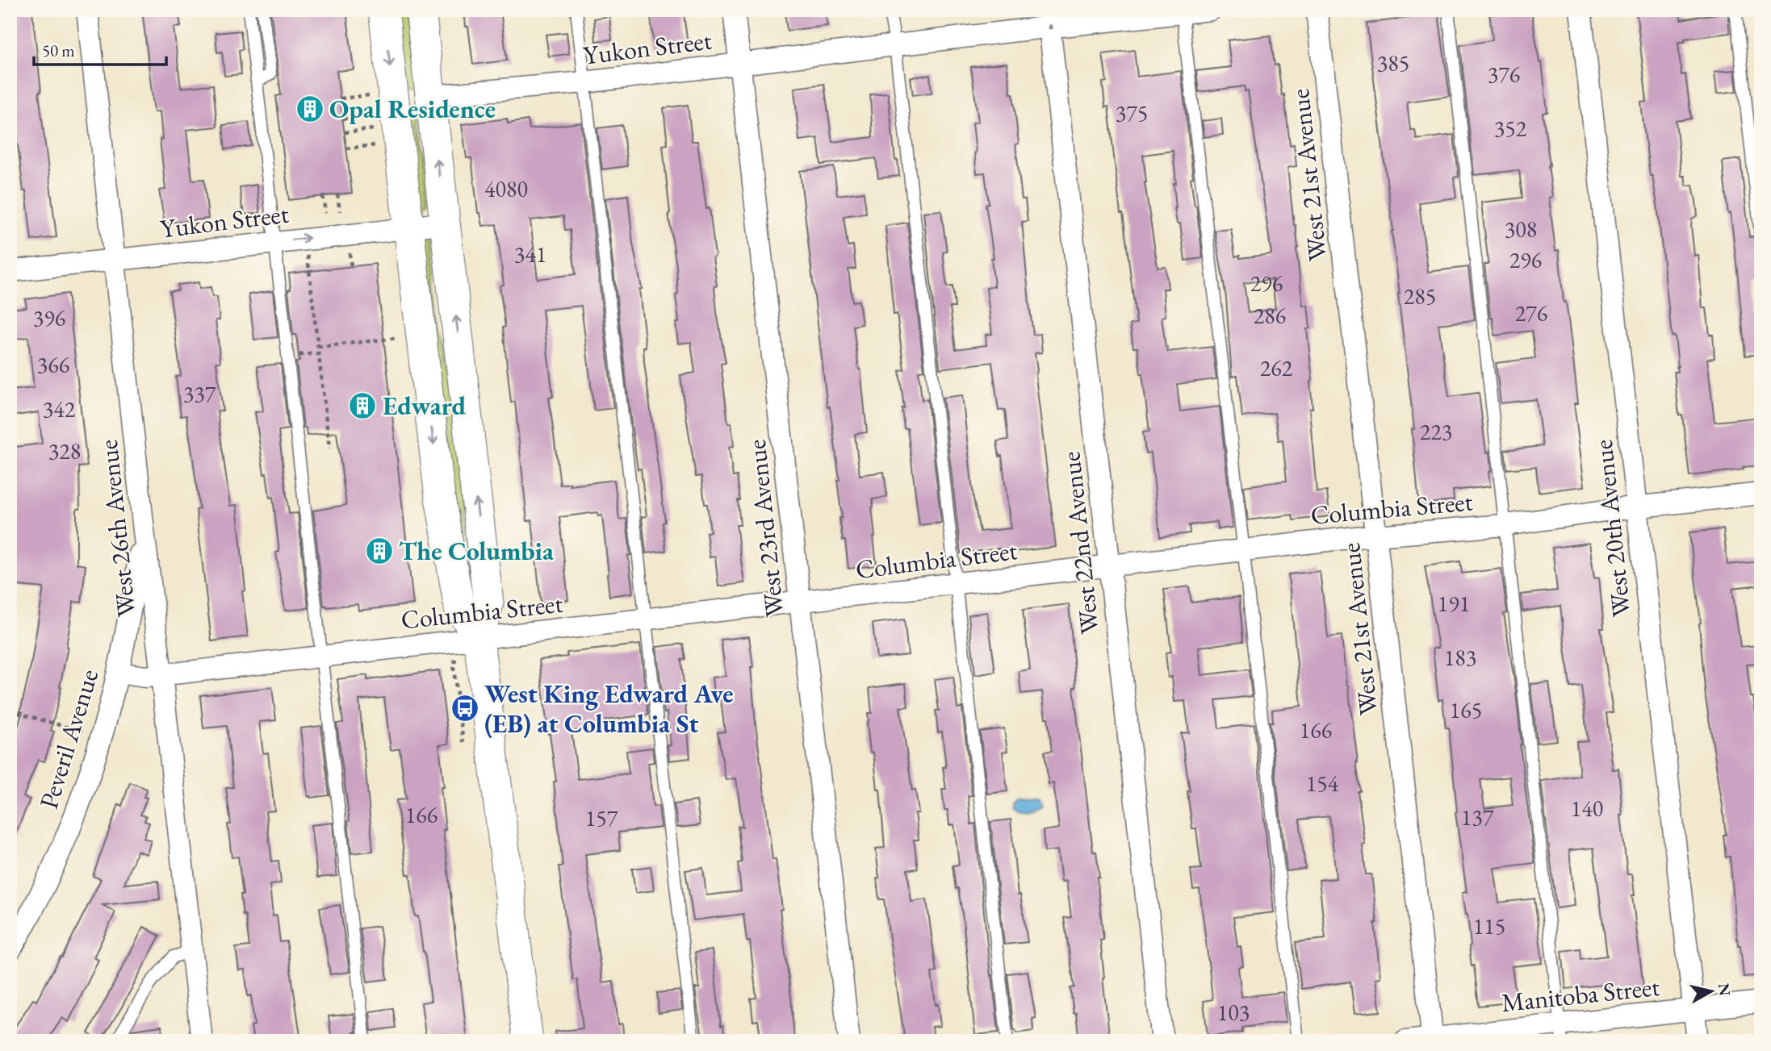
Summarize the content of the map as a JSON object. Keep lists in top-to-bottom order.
{
  "streets": {
    "street": [
      "Yukon Street",
      "West 21st Avenue",
      "Columbia Street",
      "West 26th Avenue",
      "West 23rd Avenue",
      "West 20th Avenue",
      "West 22nd Avenue",
      "Peveril Avenue",
      "Manitoba Street"
    ]
  },
  "crossings": [
    ["Yukon Street", "West 26th Avenue"],
    ["Yukon Street", "West 23rd Avenue"],
    ["Yukon Street", "West 22nd Avenue"],
    ["West 21st Avenue", "Columbia Street"],
    ["West 21st Avenue", "Manitoba Street"],
    ["Columbia Street", "West 26th Avenue"],
    ["Columbia Street", "West 23rd Avenue"],
    ["Columbia Street", "West 20th Avenue"],
    ["Columbia Street", "West 22nd Avenue"],
    ["Columbia Street", "Peveril Avenue"],
    ["West 26th Avenue", "Peveril Avenue"],
    ["West 20th Avenue", "Manitoba Street"]
  ],
  "places": {
    "building": ["Opal Residence", "Edward", "The Columbia"],
    "bus stop": ["West King Edward Ave (EB) at Columbia St"]
  },
  "house_numbers": [
    "385",
    "376",
    "375",
    "352",
    "4080",
    "308",
    "341",
    "296",
    "296",
    "285",
    "276",
    "286",
    "396",
    "366",
    "262",
    "337",
    "342",
    "223",
    "328",
    "191",
    "183",
    "165",
    "166",
    "154",
    "140",
    "166",
    "137",
    "157",
    "115",
    "103"
  ],
  "scale_bar": "50 m",
  "north": "right"
}
